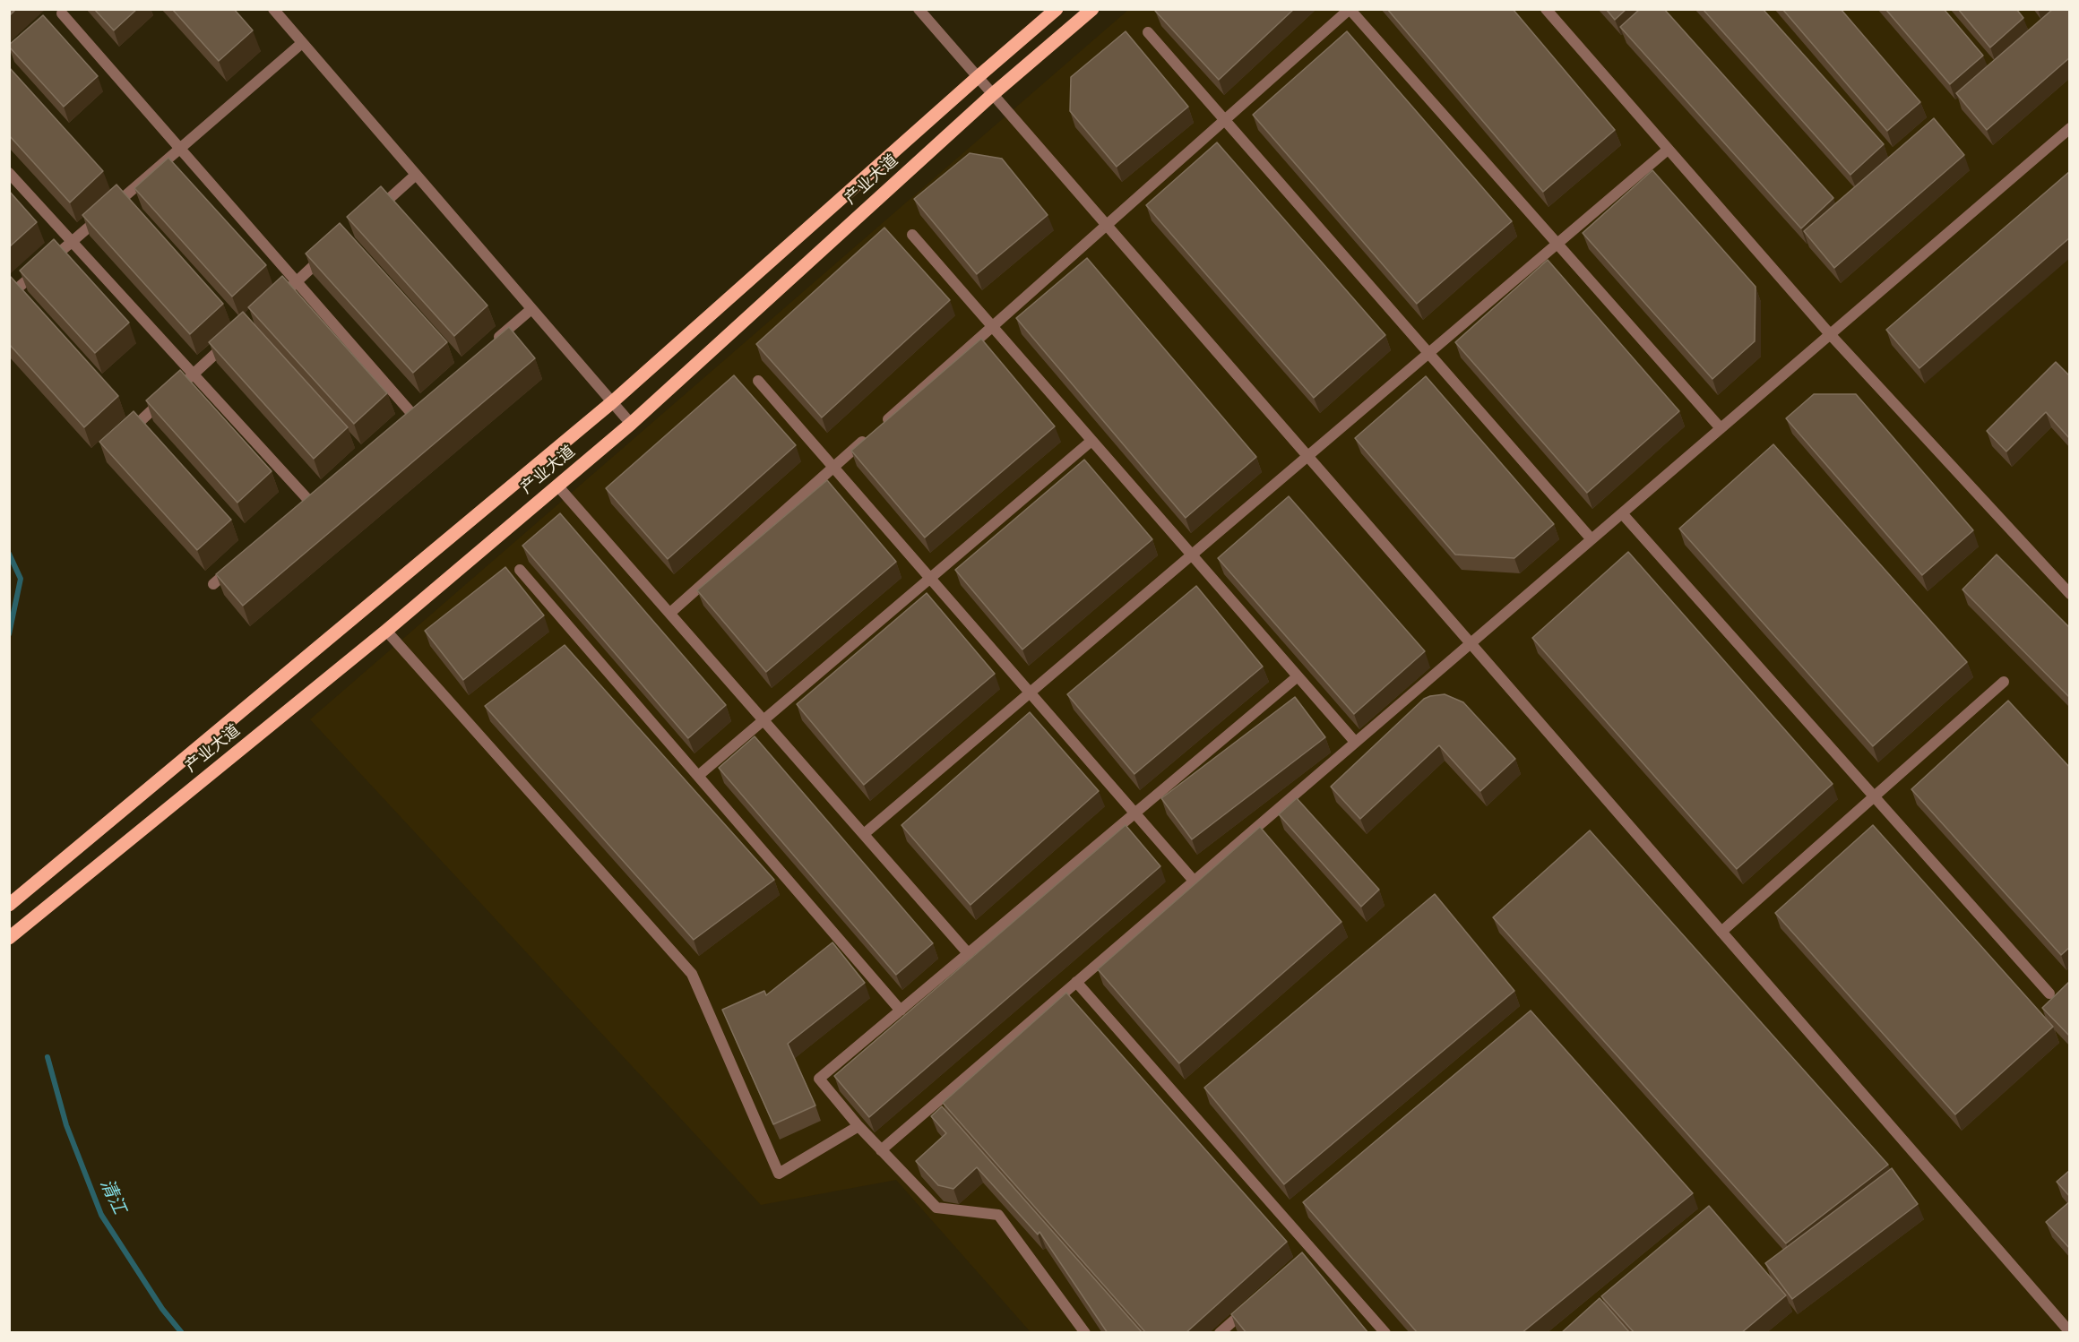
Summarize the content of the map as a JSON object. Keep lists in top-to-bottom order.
{
  "streets": {
    "main road": ["产业大道"]
  },
  "water": ["清江"]
}
